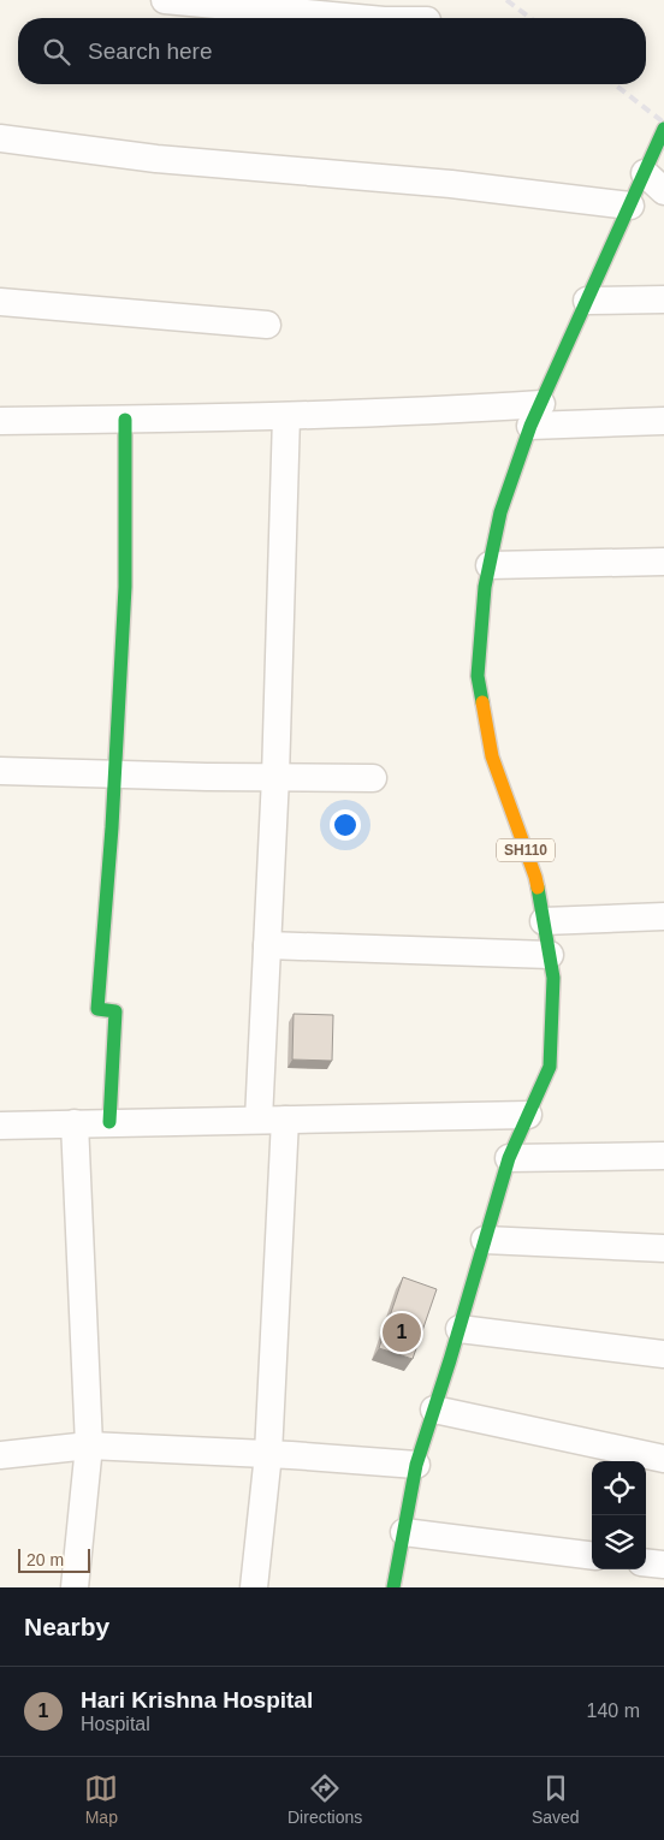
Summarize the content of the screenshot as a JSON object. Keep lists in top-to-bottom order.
{
  "streets": {
    "main road": ["SH110"]
  },
  "scale_bar": "20 m",
  "page": {
    "search": "Search here",
    "pins": "1",
    "scale": "20 m",
    "heading": "Nearby",
    "list": [
      {
        "mark": "1",
        "name": "Hari Krishna Hospital",
        "note": "Hospital",
        "value": "140 m"
      }
    ],
    "nav": ["Map", "Directions", "Saved"]
  }
}
